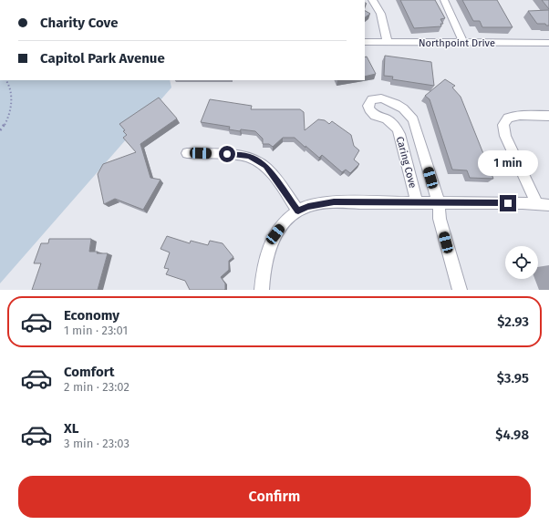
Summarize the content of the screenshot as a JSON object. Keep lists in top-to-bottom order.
{
  "streets": {
    "street": ["Northpoint Drive", "Caring Cove"]
  },
  "page": {
    "banner": ["Charity Cove", "Capitol Park Avenue"],
    "bubble": "1 min",
    "list": [
      {
        "name": "Economy",
        "note": "1 min · 23:01",
        "value": "$2.93"
      },
      {
        "name": "Comfort",
        "note": "2 min · 23:02",
        "value": "$3.95"
      },
      {
        "name": "XL",
        "note": "3 min · 23:03",
        "value": "$4.98"
      }
    ],
    "buttons": "Confirm"
  }
}
